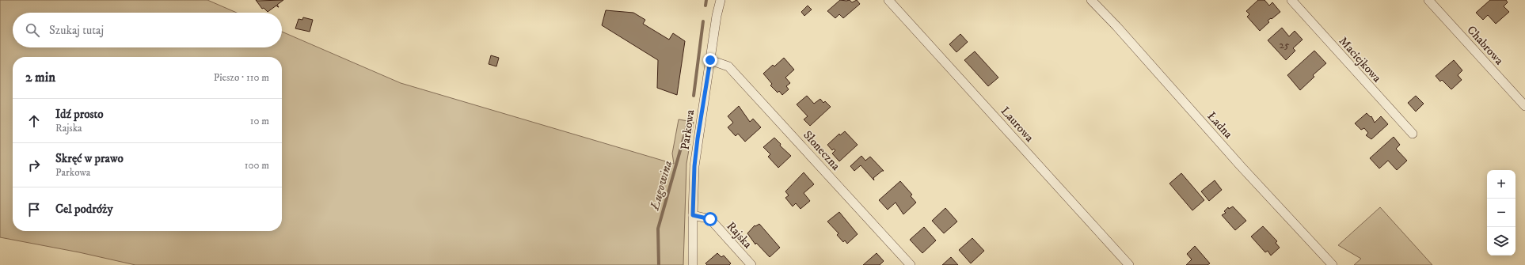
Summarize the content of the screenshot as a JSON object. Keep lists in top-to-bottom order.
{
  "streets": {
    "street": [
      "Chabrowa",
      "Maciejkowa",
      "Laurowa",
      "Ładna",
      "Parkowa",
      "Słoneczna",
      "Rajska"
    ]
  },
  "crossings": [
    ["Parkowa", "Słoneczna"],
    ["Parkowa", "Rajska"]
  ],
  "water": ["Ługowina"],
  "house_numbers": ["25"],
  "page": {
    "search": "Szukaj tutaj",
    "heading": ["2 min", "Pieszo · 110 m"],
    "list": [
      ["Idź prosto", "Rajska", "10 m"],
      ["Skręć w prawo", "Parkowa", "100 m"],
      "Cel podróży"
    ],
    "map_buttons": ["+", "−"]
  }
}
